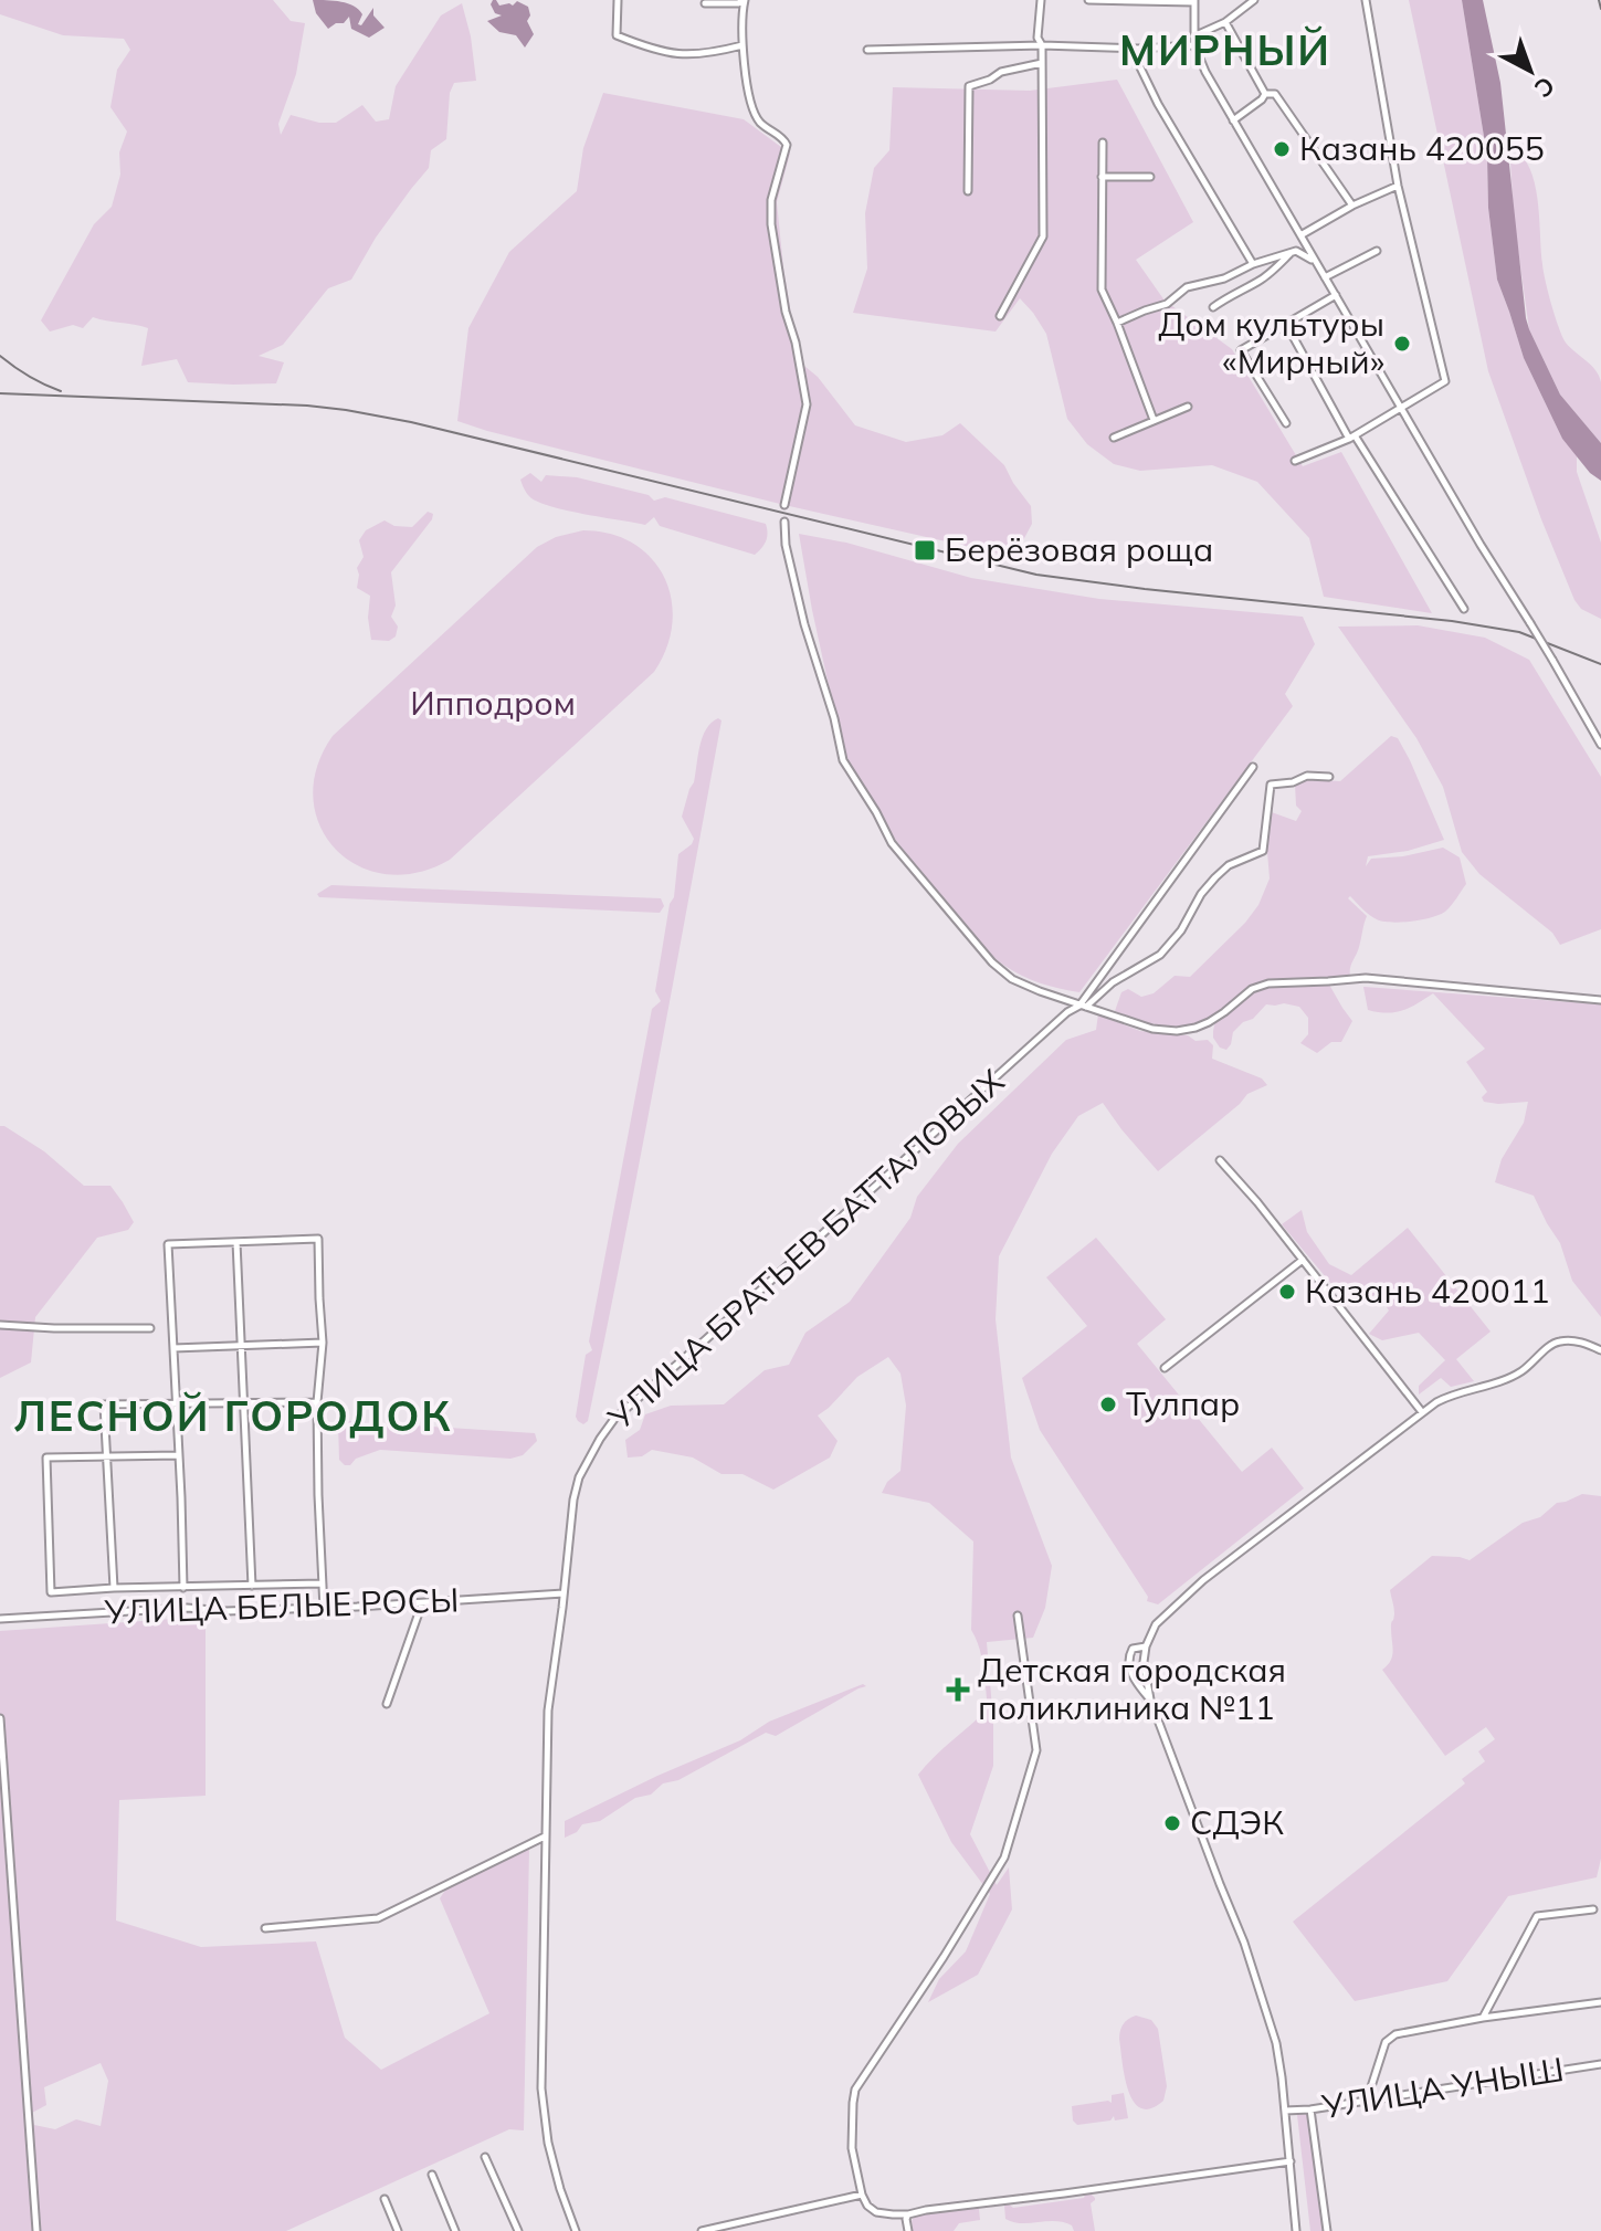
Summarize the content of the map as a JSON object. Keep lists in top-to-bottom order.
{
  "streets": {
    "street": ["УЛИЦА БРАТЬЕВ БАТТАЛОВЫХ", "УЛИЦА БЕЛЫЕ РОСЫ", "УЛИЦА УНЫШ"]
  },
  "crossings": [
    ["УЛИЦА БРАТЬЕВ БАТТАЛОВЫХ", "УЛИЦА БЕЛЫЕ РОСЫ"]
  ],
  "districts": ["МИРНЫЙ", "ЛЕСНОЙ ГОРОДОК"],
  "parks": ["Ипподром"],
  "places": {
    "other": [
      "Казань 420055",
      "Дом культуры «Мирный»",
      "Казань 420011",
      "Тулпар",
      "СДЭК"
    ],
    "transit": ["Берёзовая роща"],
    "health": ["Детская городская поликлиника №11"]
  },
  "north": "bottom right"
}
